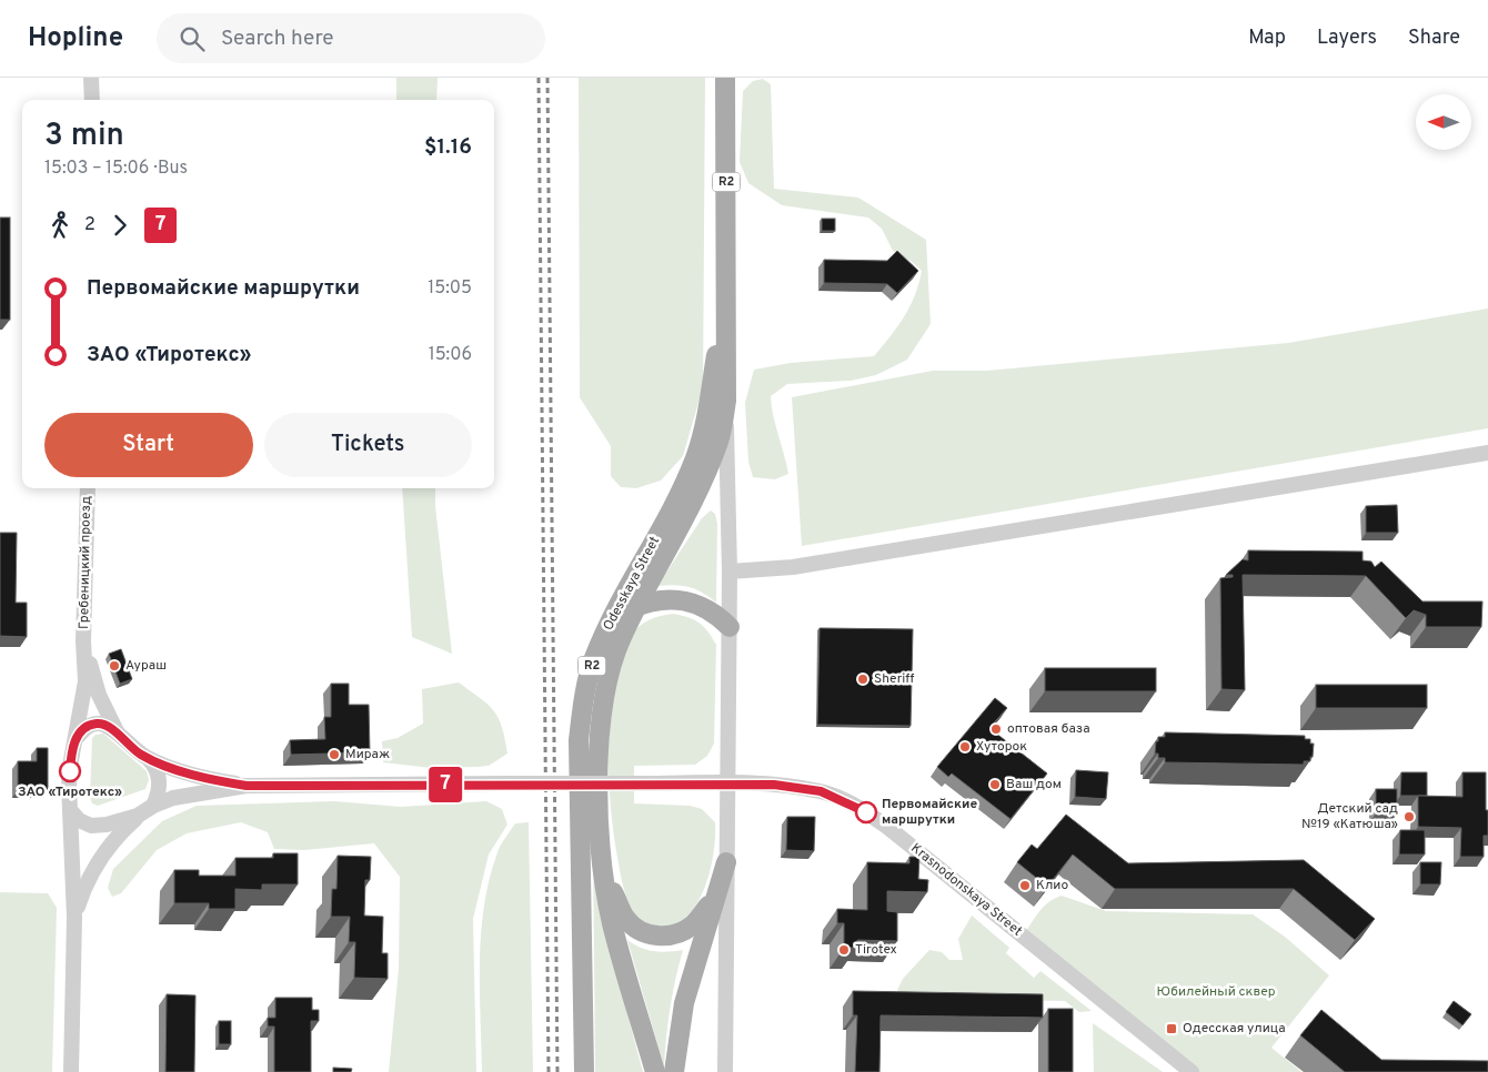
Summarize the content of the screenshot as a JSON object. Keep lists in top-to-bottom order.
{
  "streets": {
    "main road": ["R2", "Odesskaya Street"],
    "street": ["Гребеницкий проезд", "Krasnodonskaya Street"]
  },
  "crossings": [
    ["R2", "Odesskaya Street"],
    ["Odesskaya Street", "Krasnodonskaya Street"]
  ],
  "parks": ["Юбилейный сквер"],
  "places": {
    "other": [
      "Аураш",
      "Sheriff",
      "оптовая база",
      "Хуторок",
      "Мираж",
      "ЗАО «Тиротекс»",
      "Ваш дом",
      "Первомайские маршрутки",
      "Детский сад №19 «Катюша»",
      "Клио",
      "Tirotex"
    ],
    "transit": ["Одесская улица"]
  },
  "lines": ["bus line 7"],
  "north": "left",
  "page": {
    "header": "Hopline",
    "search": "Search here",
    "nav": ["Map", "Layers", "Share"],
    "on_map": "7",
    "heading": ["3 min", "15:03 – 15:06 · Bus", "$1.16"],
    "legs": ["2", "7"],
    "list": [
      {
        "name": "Первомайские маршрутки",
        "value": "15:05"
      },
      {
        "name": "ЗАО «Тиротекс»",
        "value": "15:06"
      }
    ],
    "buttons": ["Start", "Tickets"]
  }
}
